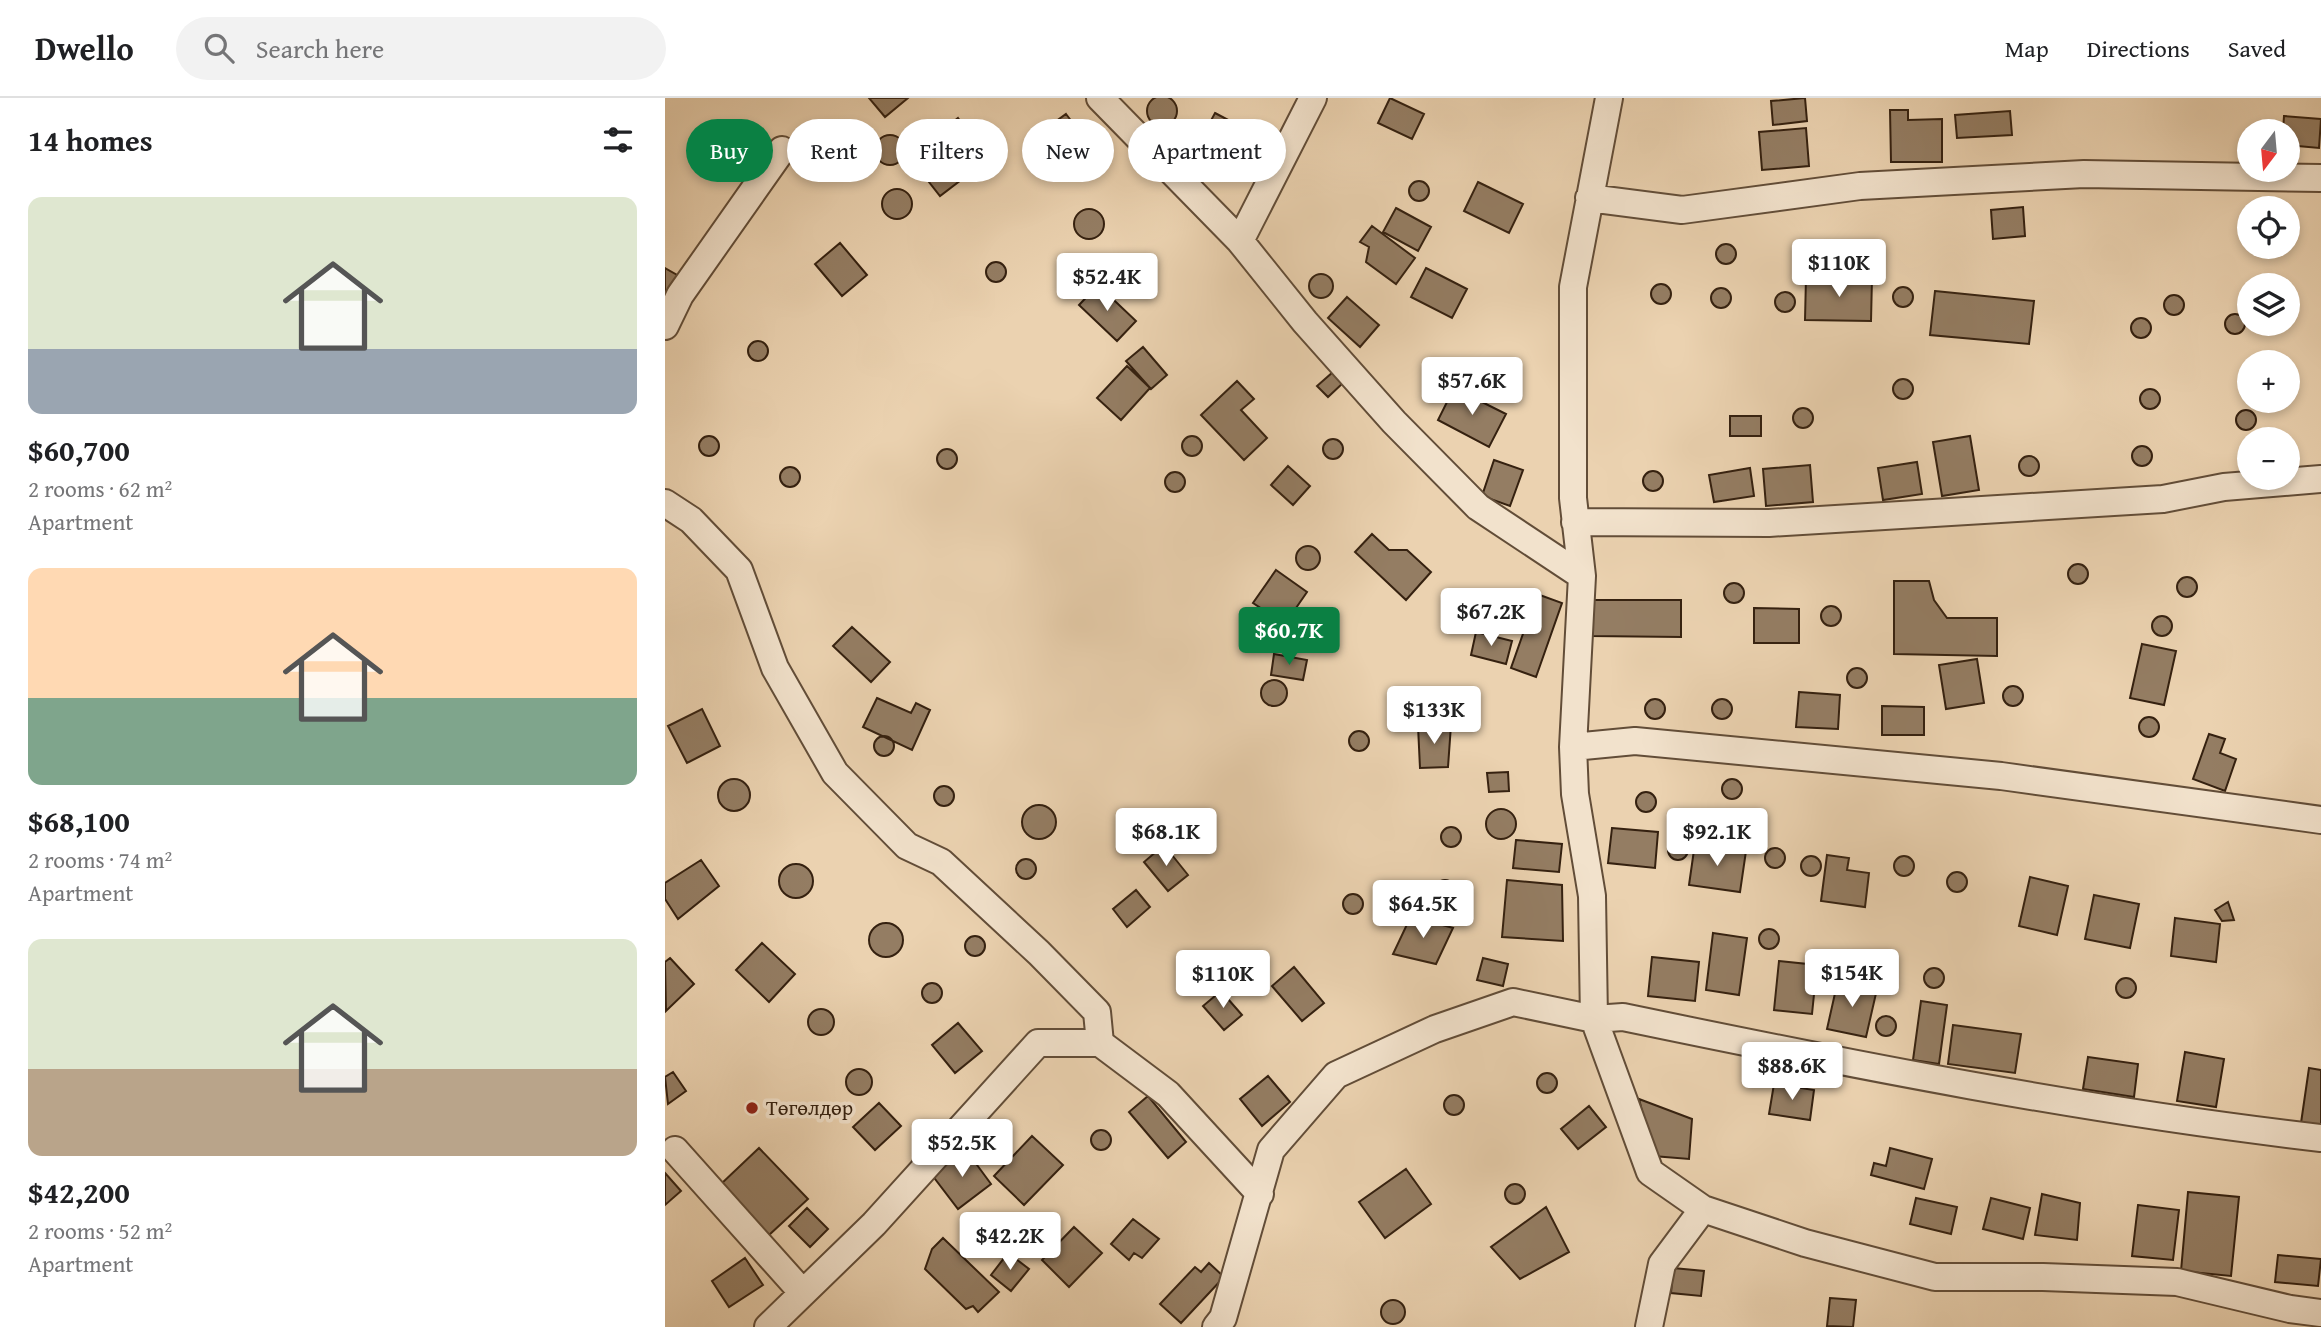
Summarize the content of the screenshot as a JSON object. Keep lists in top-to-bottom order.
{
  "places": ["Төгөлдөр"],
  "north": "bottom",
  "page": {
    "header": "Dwello",
    "search": "Search here",
    "nav": ["Map", "Directions", "Saved"],
    "heading": "14 homes",
    "map_buttons": ["+", "−"],
    "chip": [
      "Buy",
      "Rent",
      "Filters",
      "New",
      "Apartment"
    ],
    "list": [
      {
        "name": "$60,700",
        "note": "2 rooms · 62 m² · Apartment"
      },
      {
        "name": "$68,100",
        "note": "2 rooms · 74 m² · Apartment"
      },
      {
        "name": "$42,200",
        "note": "2 rooms · 52 m² · Apartment"
      }
    ],
    "price": [
      "$110K",
      "$52.4K",
      "$57.6K",
      "$67.2K",
      "$60.7K",
      "$133K",
      "$68.1K",
      "$92.1K",
      "$64.5K",
      "$154K",
      "$110K",
      "$88.6K",
      "$52.5K",
      "$42.2K"
    ]
  }
}
